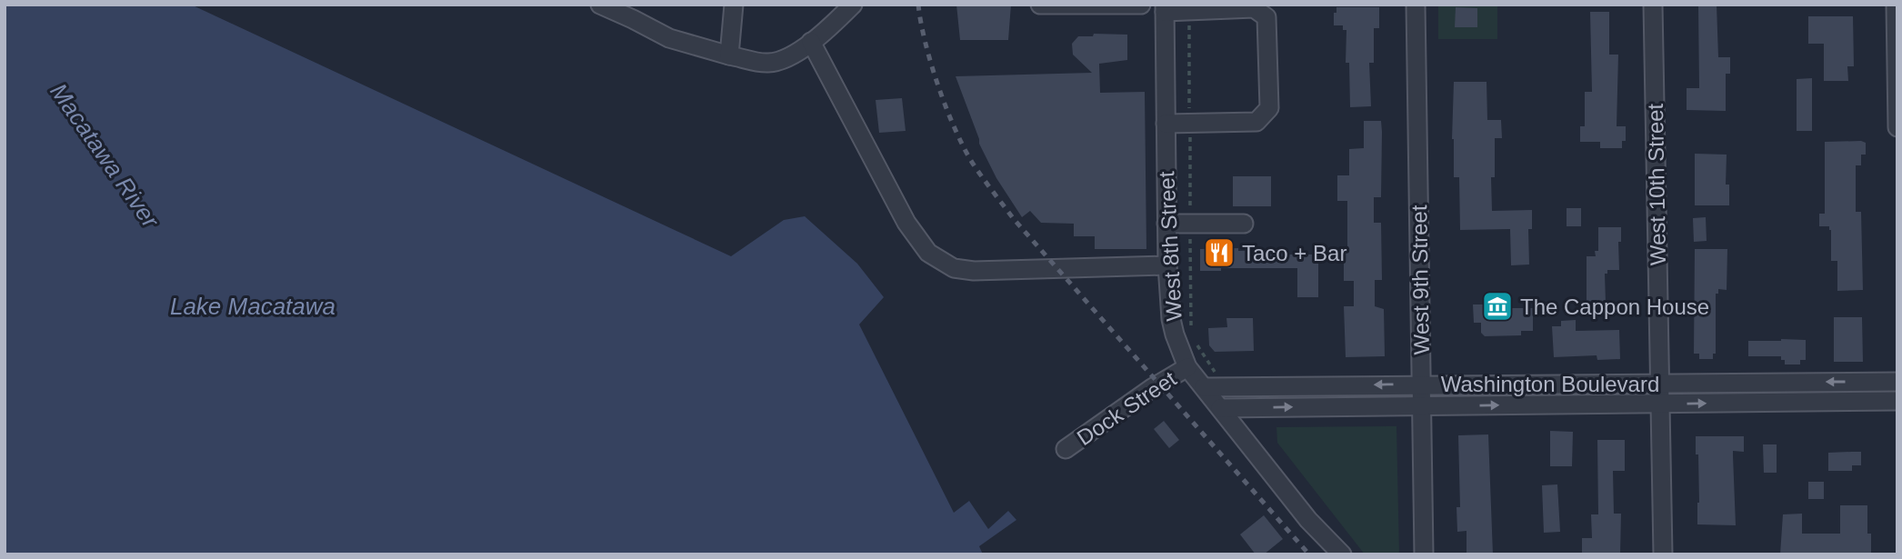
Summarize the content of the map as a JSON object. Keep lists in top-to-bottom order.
{
  "streets": {
    "street": [
      "West 10th Street",
      "West 8th Street",
      "West 9th Street",
      "Washington Boulevard",
      "Dock Street"
    ]
  },
  "crossings": [
    ["West 10th Street", "Washington Boulevard"],
    ["West 8th Street", "Washington Boulevard"],
    ["West 8th Street", "Dock Street"],
    ["West 9th Street", "Washington Boulevard"]
  ],
  "water": ["Macatawa River", "Lake Macatawa"],
  "places": {
    "restaurant": ["Taco + Bar"],
    "museum": ["The Cappon House"]
  }
}
